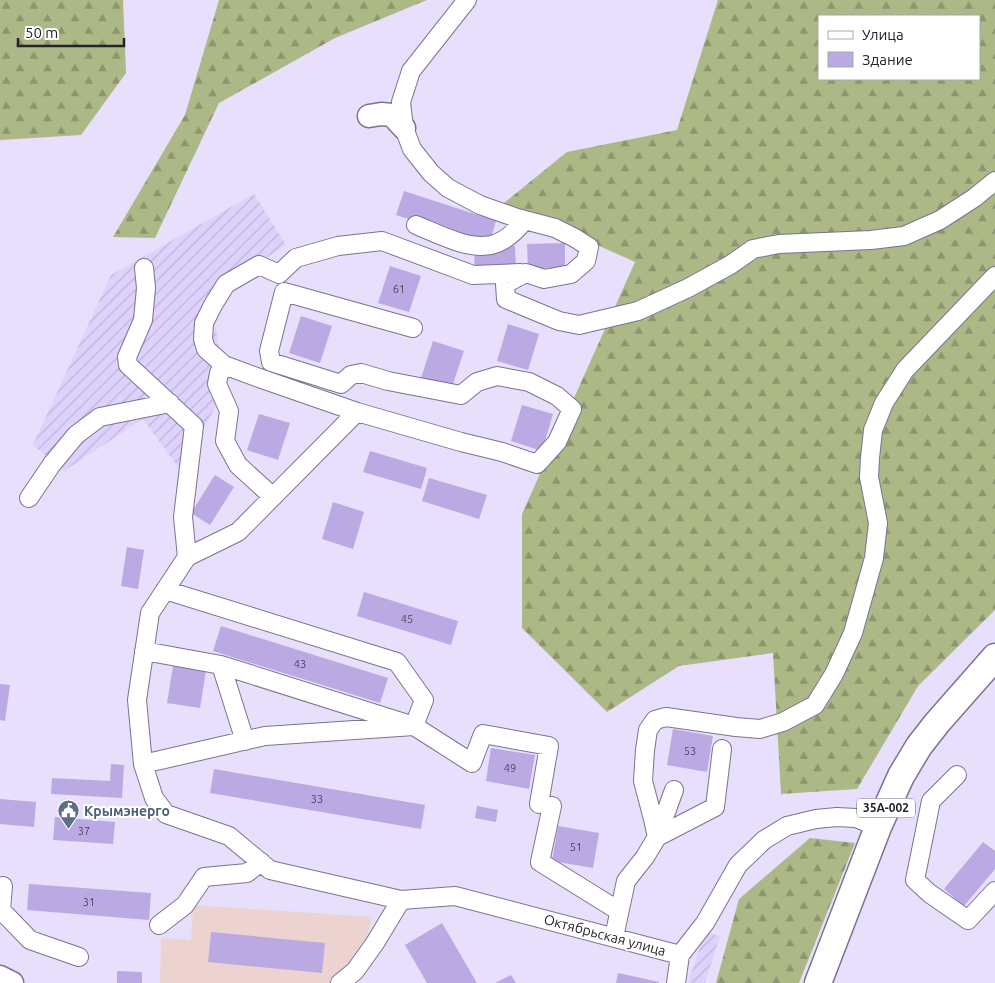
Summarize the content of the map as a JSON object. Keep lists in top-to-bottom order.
{
  "streets": {
    "highway": ["35А-002"],
    "street": ["Октябрьская улица"]
  },
  "crossings": [
    ["35А-002", "Октябрьская улица"]
  ],
  "places": {
    "public building": ["Крымэнерго"]
  },
  "house_numbers": [
    "61",
    "45",
    "43",
    "53",
    "49",
    "33",
    "37",
    "51",
    "31"
  ],
  "legend": ["Улица", "Здание"],
  "scale_bar": "50 m"
}
